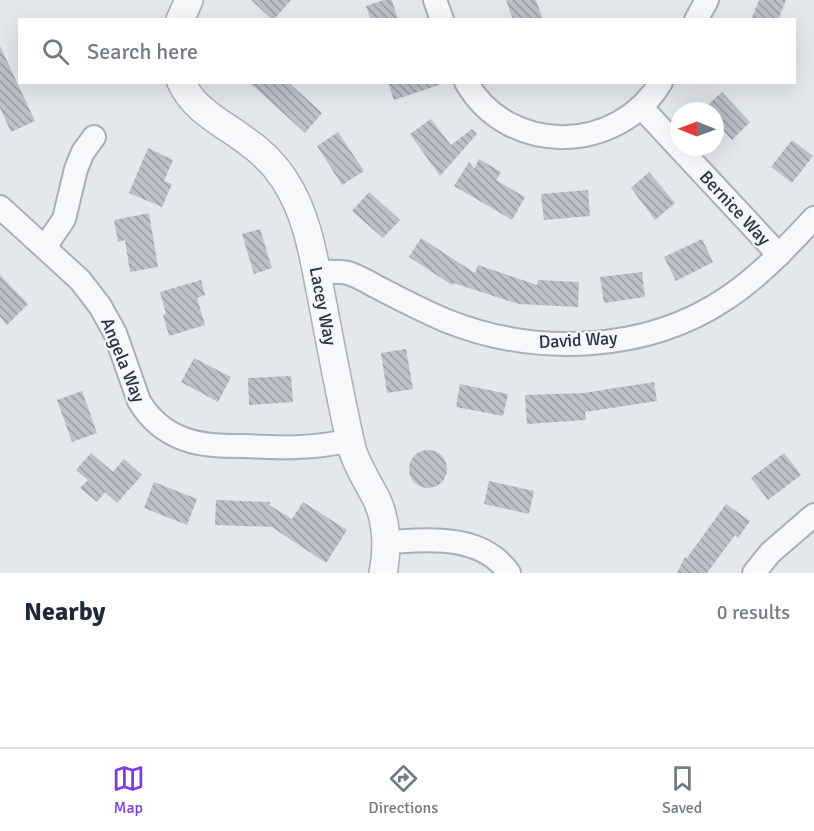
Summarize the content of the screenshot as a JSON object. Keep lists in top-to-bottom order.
{
  "streets": {
    "street": [
      "Bernice Way",
      "Lacey Way",
      "David Way",
      "Angela Way"
    ]
  },
  "crossings": [
    ["Bernice Way", "David Way"],
    ["Lacey Way", "David Way"],
    ["Lacey Way", "Angela Way"]
  ],
  "north": "left",
  "page": {
    "search": "Search here",
    "heading": ["Nearby", "0 results"],
    "nav": ["Map", "Directions", "Saved"]
  }
}
